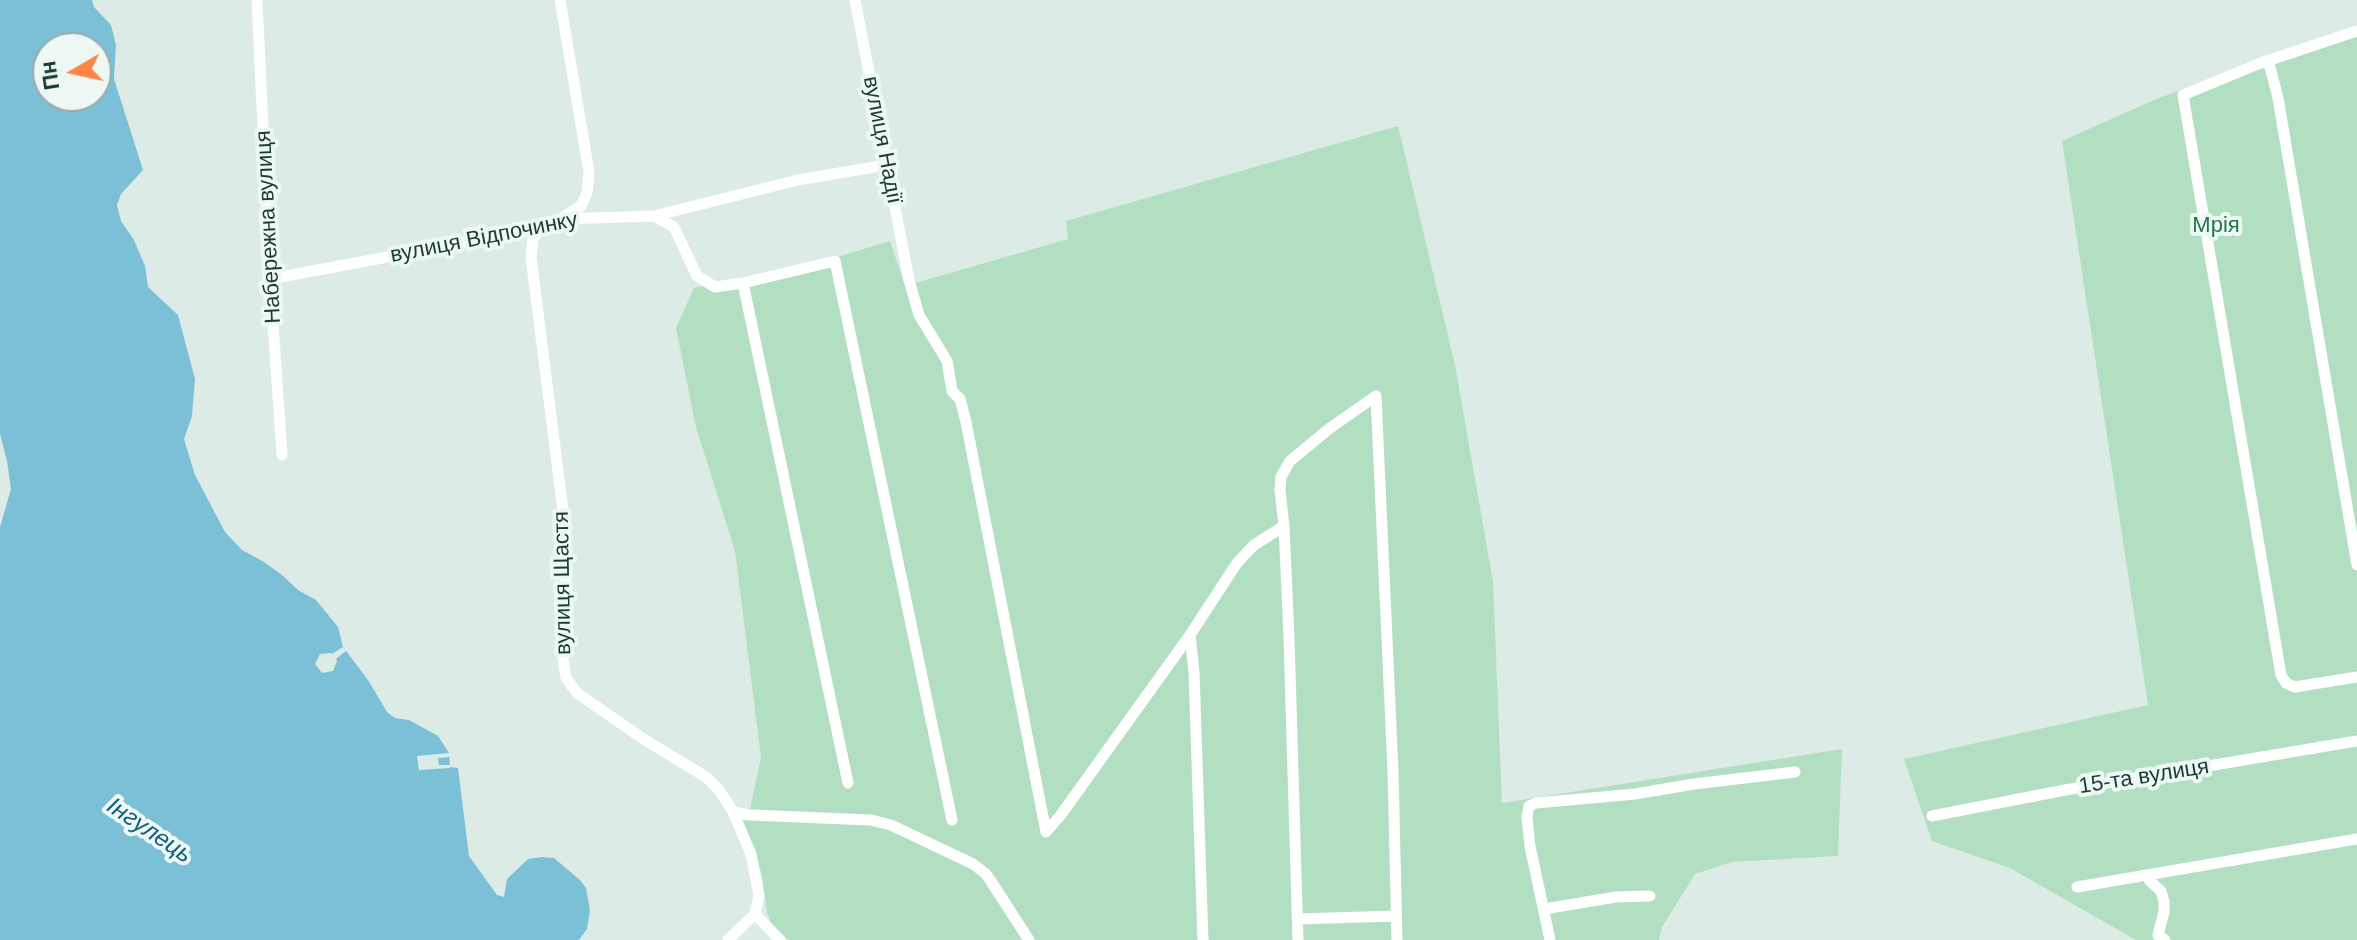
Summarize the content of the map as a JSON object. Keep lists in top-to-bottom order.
{
  "streets": {
    "street": [
      "вулиця Надії",
      "Набережна вулиця",
      "вулиця Відпочинку",
      "вулиця Щастя",
      "15-та вулиця"
    ]
  },
  "crossings": [
    ["вулиця Надії", "вулиця Відпочинку"],
    ["Набережна вулиця", "вулиця Відпочинку"],
    ["вулиця Відпочинку", "вулиця Щастя"]
  ],
  "water": ["Інгулець"],
  "parks": ["Мрія"],
  "north": "left"
}
